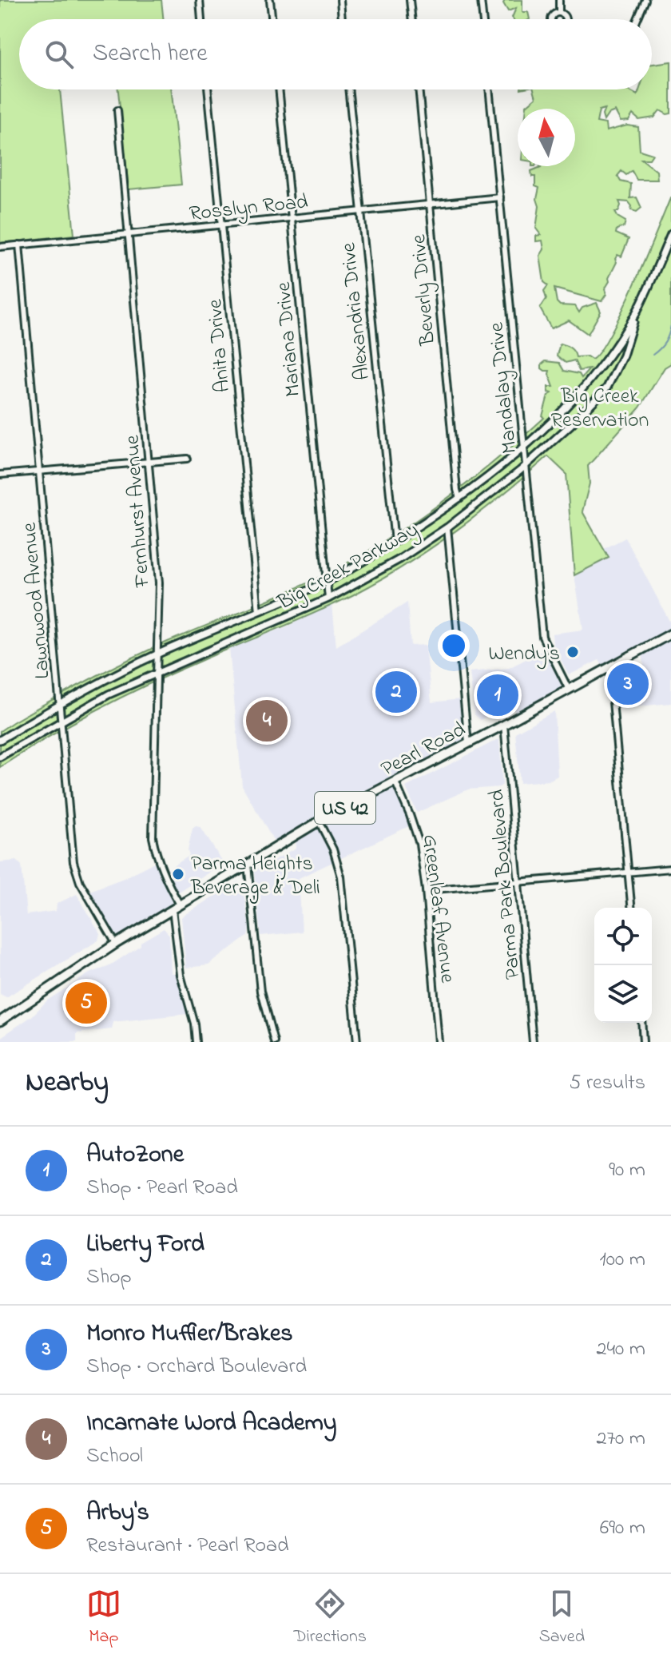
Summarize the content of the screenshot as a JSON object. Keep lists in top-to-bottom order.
{
  "streets": {
    "main road": ["Pearl Road", "US 42"],
    "street": [
      "Rosslyn Road",
      "Beverly Drive",
      "Alexandria Drive",
      "Mariana Drive",
      "Anita Drive",
      "Mandalay Drive",
      "Fernhurst Avenue",
      "Big Creek Parkway",
      "Lawnwood Avenue",
      "Parma Park Boulevard",
      "Greenleaf Avenue"
    ]
  },
  "crossings": [
    ["Rosslyn Road", "Beverly Drive"],
    ["Rosslyn Road", "Alexandria Drive"],
    ["Rosslyn Road", "Mariana Drive"],
    ["Rosslyn Road", "Anita Drive"],
    ["Rosslyn Road", "Mandalay Drive"],
    ["Rosslyn Road", "Fernhurst Avenue"],
    ["Rosslyn Road", "Lawnwood Avenue"],
    ["Beverly Drive", "Big Creek Parkway"],
    ["Alexandria Drive", "Big Creek Parkway"],
    ["Mariana Drive", "Big Creek Parkway"],
    ["Anita Drive", "Big Creek Parkway"],
    ["Mandalay Drive", "Big Creek Parkway"],
    ["Mandalay Drive", "Pearl Road"],
    ["Fernhurst Avenue", "Big Creek Parkway"],
    ["Fernhurst Avenue", "Pearl Road"],
    ["Big Creek Parkway", "Lawnwood Avenue"],
    ["Lawnwood Avenue", "Pearl Road"],
    ["Pearl Road", "Parma Park Boulevard"],
    ["Pearl Road", "Greenleaf Avenue"]
  ],
  "parks": ["Big Creek Reservation"],
  "places": ["Wendy's", "Parma Heights Beverage & Deli"],
  "north": "top",
  "page": {
    "search": "Search here",
    "pins": [
      "3",
      "2",
      "1",
      "4",
      "5"
    ],
    "heading": ["Nearby", "5 results"],
    "list": [
      {
        "mark": "1",
        "name": "AutoZone",
        "note": "Shop · Pearl Road",
        "value": "90 m"
      },
      {
        "mark": "2",
        "name": "Liberty Ford",
        "note": "Shop",
        "value": "100 m"
      },
      {
        "mark": "3",
        "name": "Monro Muffler/Brakes",
        "note": "Shop · Orchard Boulevard",
        "value": "240 m"
      },
      {
        "mark": "4",
        "name": "Incarnate Word Academy",
        "note": "School",
        "value": "270 m"
      },
      {
        "mark": "5",
        "name": "Arby's",
        "note": "Restaurant · Pearl Road",
        "value": "690 m"
      }
    ],
    "nav": ["Map", "Directions", "Saved"]
  }
}
